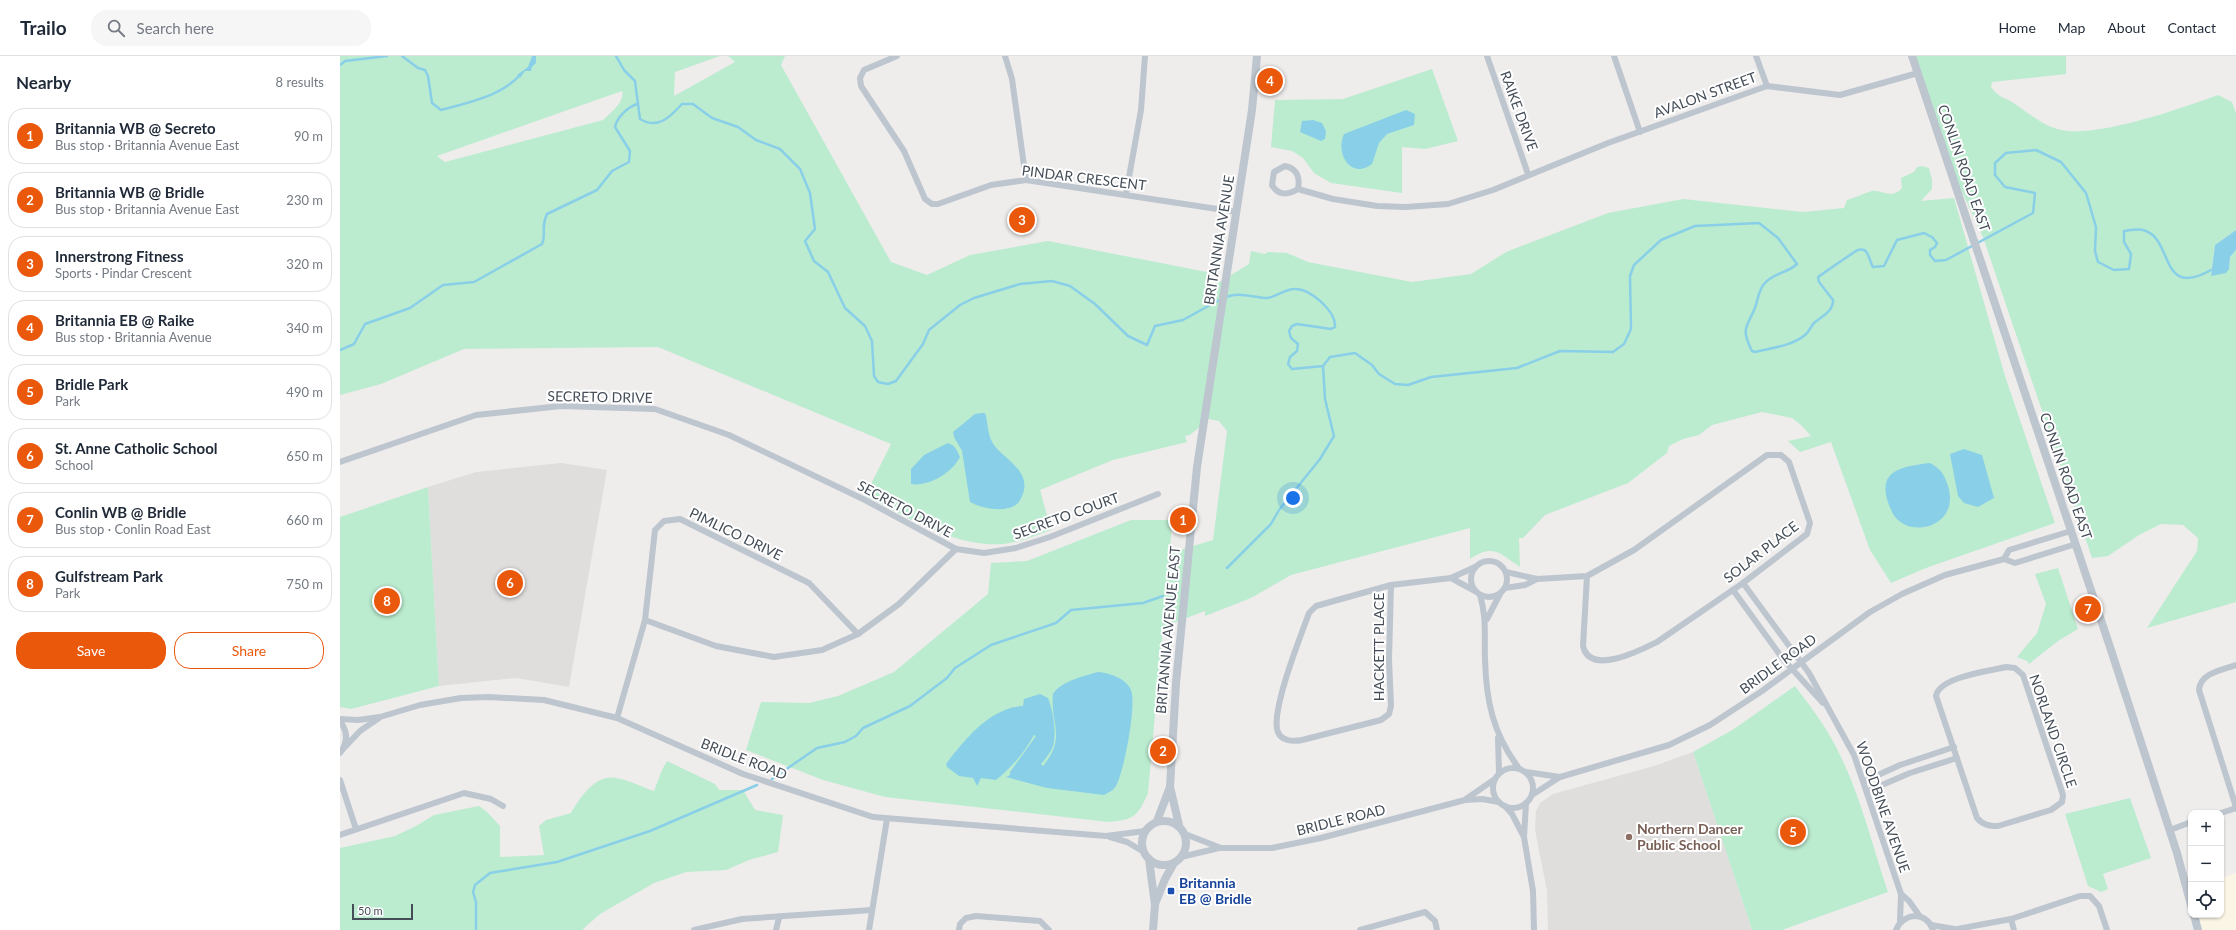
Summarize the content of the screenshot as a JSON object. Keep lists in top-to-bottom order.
{
  "streets": {
    "street": [
      "AVALON STREET",
      "RAIKE DRIVE",
      "CONLIN ROAD EAST",
      "PINDAR CRESCENT",
      "BRITANNIA AVENUE",
      "SECRETO DRIVE",
      "SECRETO COURT",
      "PIMLICO DRIVE",
      "SOLAR PLACE",
      "BRITANNIA AVENUE EAST",
      "HACKETT PLACE",
      "BRIDLE ROAD",
      "NORLAND CIRCLE",
      "WOODBINE AVENUE"
    ]
  },
  "crossings": [
    ["AVALON STREET", "RAIKE DRIVE"],
    ["AVALON STREET", "CONLIN ROAD EAST"],
    ["CONLIN ROAD EAST", "BRIDLE ROAD"],
    ["PINDAR CRESCENT", "BRITANNIA AVENUE"],
    ["BRITANNIA AVENUE", "BRITANNIA AVENUE EAST"],
    ["SECRETO DRIVE", "SECRETO COURT"],
    ["PIMLICO DRIVE", "BRIDLE ROAD"],
    ["SOLAR PLACE", "HACKETT PLACE"],
    ["SOLAR PLACE", "WOODBINE AVENUE"],
    ["BRITANNIA AVENUE EAST", "BRIDLE ROAD"],
    ["BRIDLE ROAD", "WOODBINE AVENUE"]
  ],
  "places": {
    "other": ["Northern Dancer Public School"],
    "transit": ["Britannia EB @ Bridle"]
  },
  "scale_bar": "50 m",
  "page": {
    "header": "Trailo",
    "search": "Search here",
    "nav": [
      "Home",
      "Map",
      "About",
      "Contact"
    ],
    "heading": ["Nearby", "8 results"],
    "pins": [
      "4",
      "3",
      "1",
      "6",
      "8",
      "7",
      "2",
      "5"
    ],
    "list": [
      {
        "mark": "1",
        "name": "Britannia WB @ Secreto",
        "note": "Bus stop · Britannia Avenue East",
        "value": "90 m"
      },
      {
        "mark": "2",
        "name": "Britannia WB @ Bridle",
        "note": "Bus stop · Britannia Avenue East",
        "value": "230 m"
      },
      {
        "mark": "3",
        "name": "Innerstrong Fitness",
        "note": "Sports · Pindar Crescent",
        "value": "320 m"
      },
      {
        "mark": "4",
        "name": "Britannia EB @ Raike",
        "note": "Bus stop · Britannia Avenue",
        "value": "340 m"
      },
      {
        "mark": "5",
        "name": "Bridle Park",
        "note": "Park",
        "value": "490 m"
      },
      {
        "mark": "6",
        "name": "St. Anne Catholic School",
        "note": "School",
        "value": "650 m"
      },
      {
        "mark": "7",
        "name": "Conlin WB @ Bridle",
        "note": "Bus stop · Conlin Road East",
        "value": "660 m"
      },
      {
        "mark": "8",
        "name": "Gulfstream Park",
        "note": "Park",
        "value": "750 m"
      }
    ],
    "buttons": ["Save", "Share"],
    "map_buttons": ["+", "−"],
    "scale": "50 m"
  }
}
